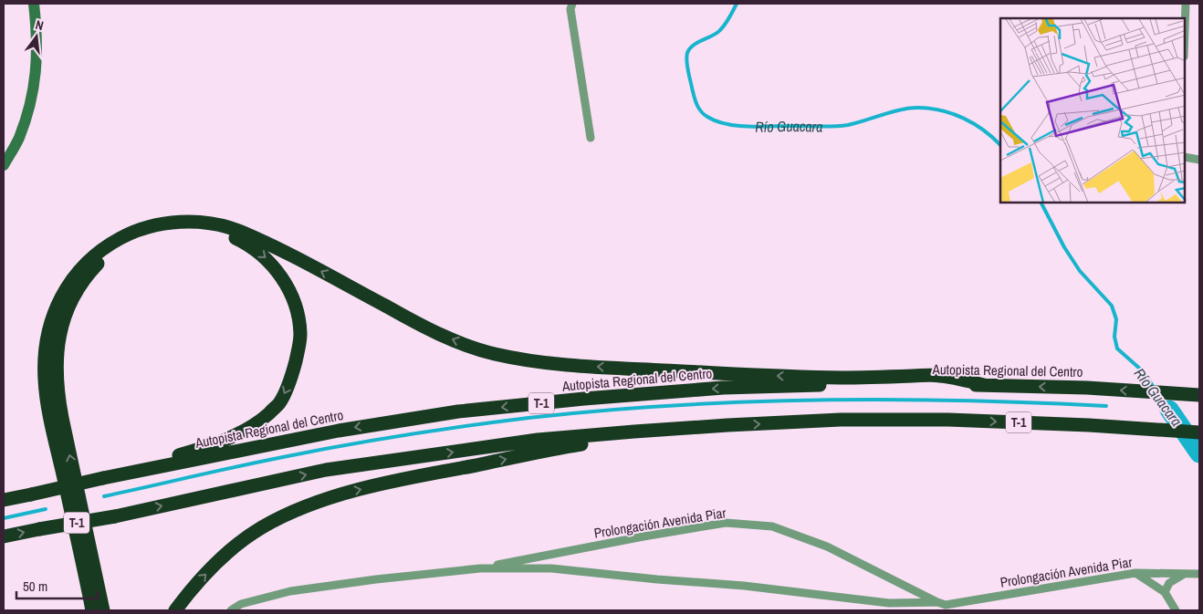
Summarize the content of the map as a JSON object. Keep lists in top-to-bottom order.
{
  "streets": {
    "highway": ["Autopista Regional del Centro", "T-1"],
    "street": ["Prolongación Avenida Piar"]
  },
  "water": ["Río Guacara"],
  "scale_bar": "50 m",
  "north": "top"
}
